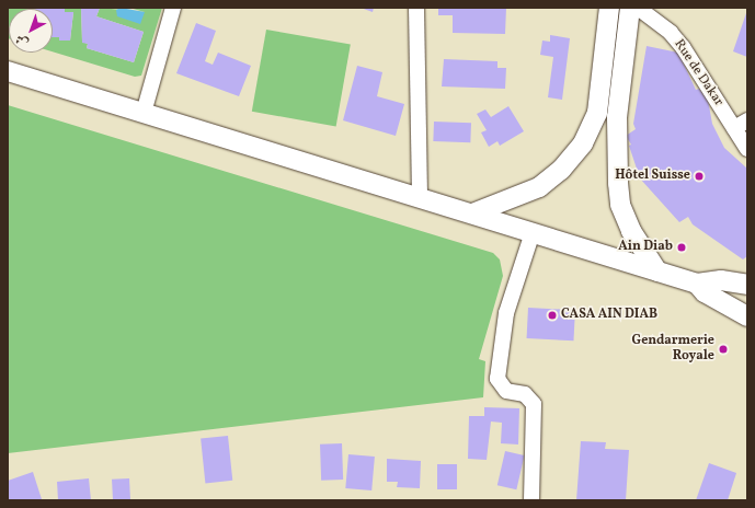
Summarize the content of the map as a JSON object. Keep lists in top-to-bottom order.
{
  "streets": {
    "street": ["Rue de Dakar"]
  },
  "places": [
    "Hôtel Suisse",
    "Ain Diab",
    "CASA AIN DIAB",
    "Gendarmerie Royale"
  ],
  "north": "bottom left"
}
